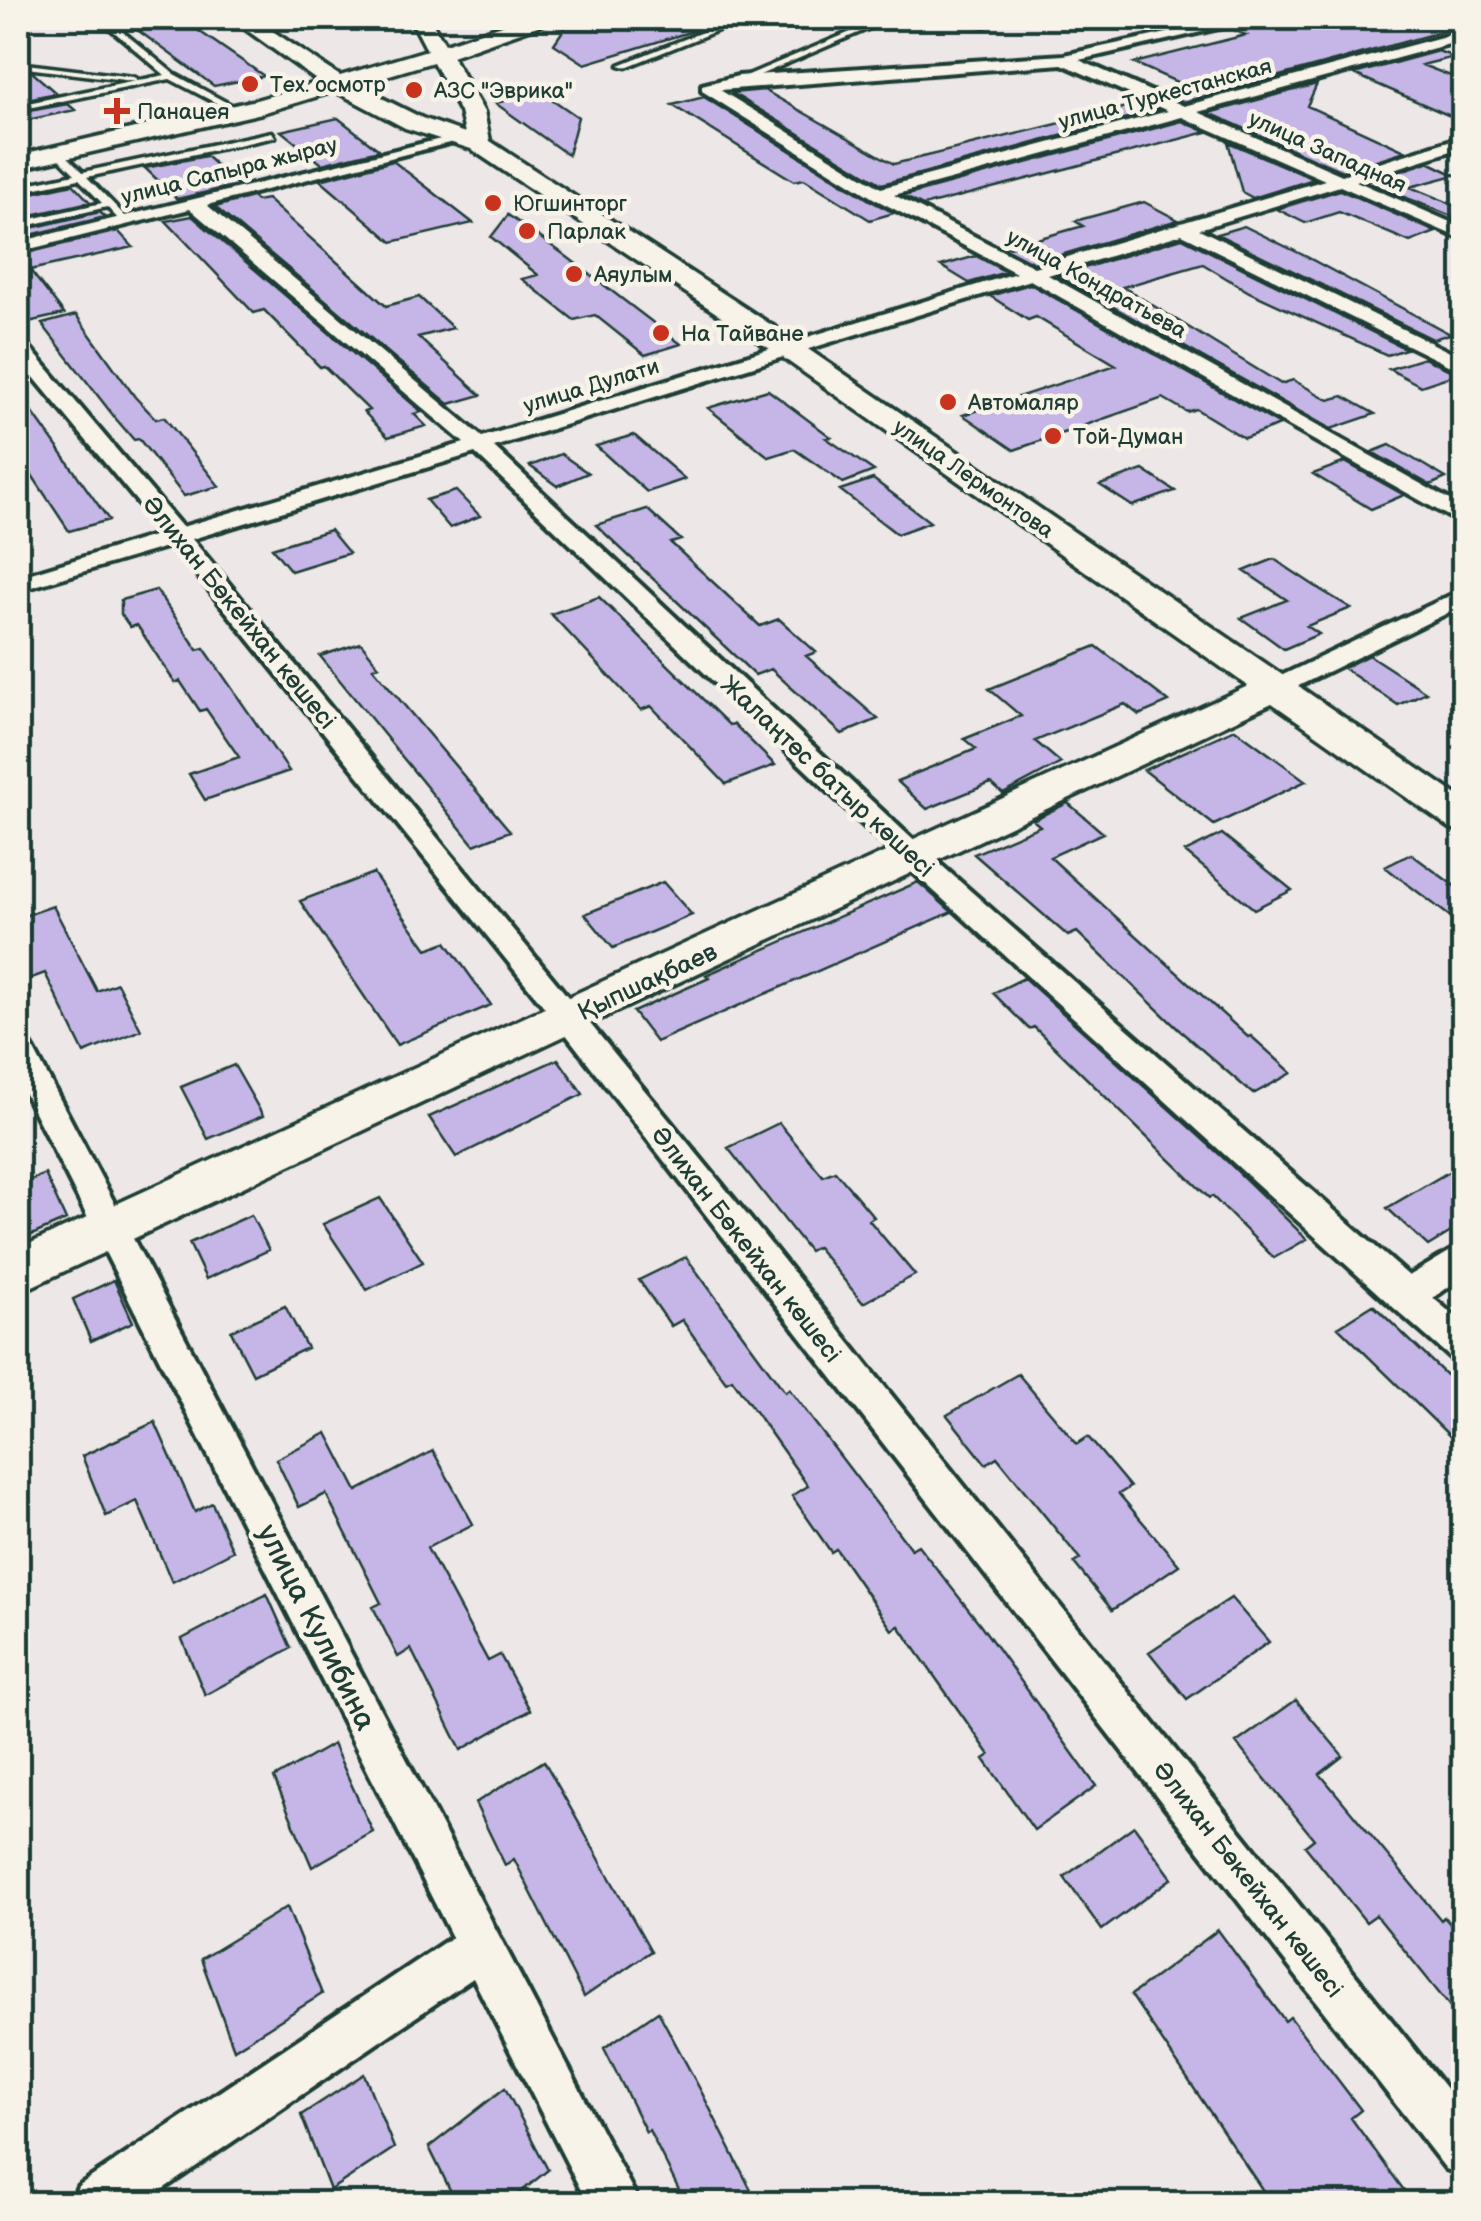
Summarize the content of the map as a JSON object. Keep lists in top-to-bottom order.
{
  "streets": {
    "main road": ["улица Лермонтова", "Қыпшақбаев"],
    "street": [
      "улица Туркестанская",
      "улица Западная",
      "улица Сапыра жырау",
      "улица Кондратьева",
      "улица Дулати",
      "Әлихан Бөкейхан көшесі",
      "Жалаңтөс батыр көшесі",
      "улица Кулибина"
    ]
  },
  "crossings": [
    ["улица Туркестанская", "улица Западная"],
    ["улица Туркестанская", "улица Кондратьева"],
    ["улица Западная", "улица Дулати"],
    ["улица Сапыра жырау", "улица Лермонтова"],
    ["улица Сапыра жырау", "Жалаңтөс батыр көшесі"],
    ["улица Кондратьева", "улица Дулати"],
    ["улица Дулати", "улица Лермонтова"],
    ["улица Дулати", "Әлихан Бөкейхан көшесі"],
    ["улица Дулати", "Жалаңтөс батыр көшесі"],
    ["улица Лермонтова", "Қыпшақбаев"],
    ["Әлихан Бөкейхан көшесі", "Қыпшақбаев"],
    ["Жалаңтөс батыр көшесі", "Қыпшақбаев"],
    ["Қыпшақбаев", "улица Кулибина"]
  ],
  "places": {
    "other": [
      "Тех. осмотр",
      "АЗС \"Эврика\"",
      "Югшинторг",
      "Парлак",
      "Аяулым",
      "На Тайване",
      "Автомаляр",
      "Той-Думан"
    ],
    "health": ["Панацея"]
  }
}
